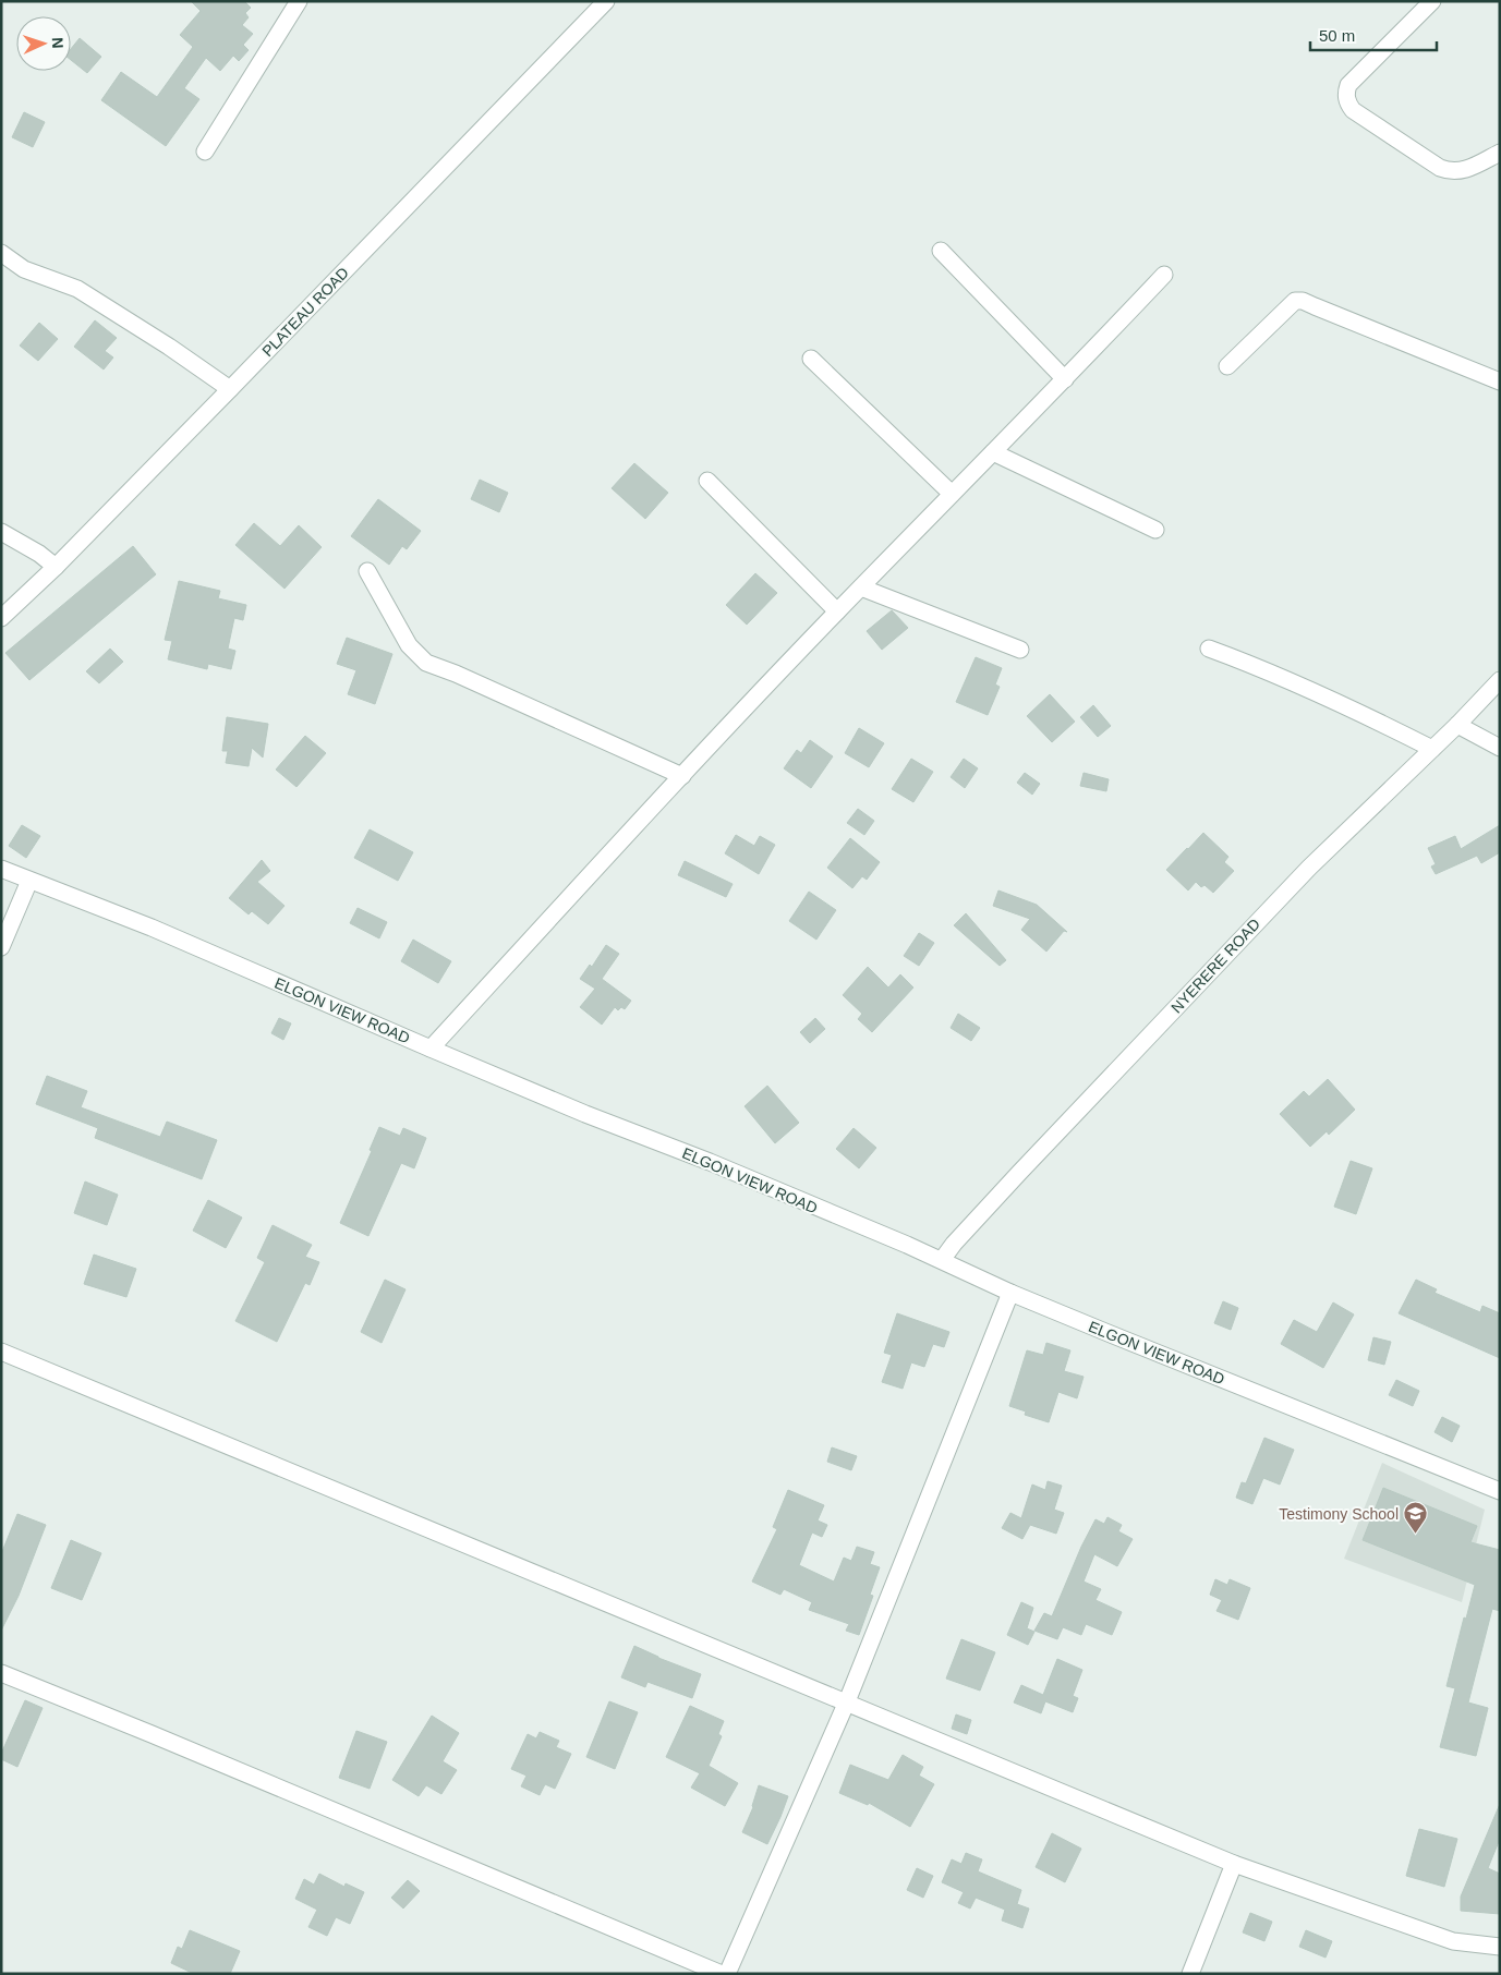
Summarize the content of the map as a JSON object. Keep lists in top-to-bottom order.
{
  "streets": {
    "street": ["PLATEAU ROAD", "NYERERE ROAD", "ELGON VIEW ROAD"]
  },
  "crossings": [
    ["NYERERE ROAD", "ELGON VIEW ROAD"]
  ],
  "places": {
    "school or university": ["Testimony School"]
  },
  "scale_bar": "50 m",
  "north": "right"
}
